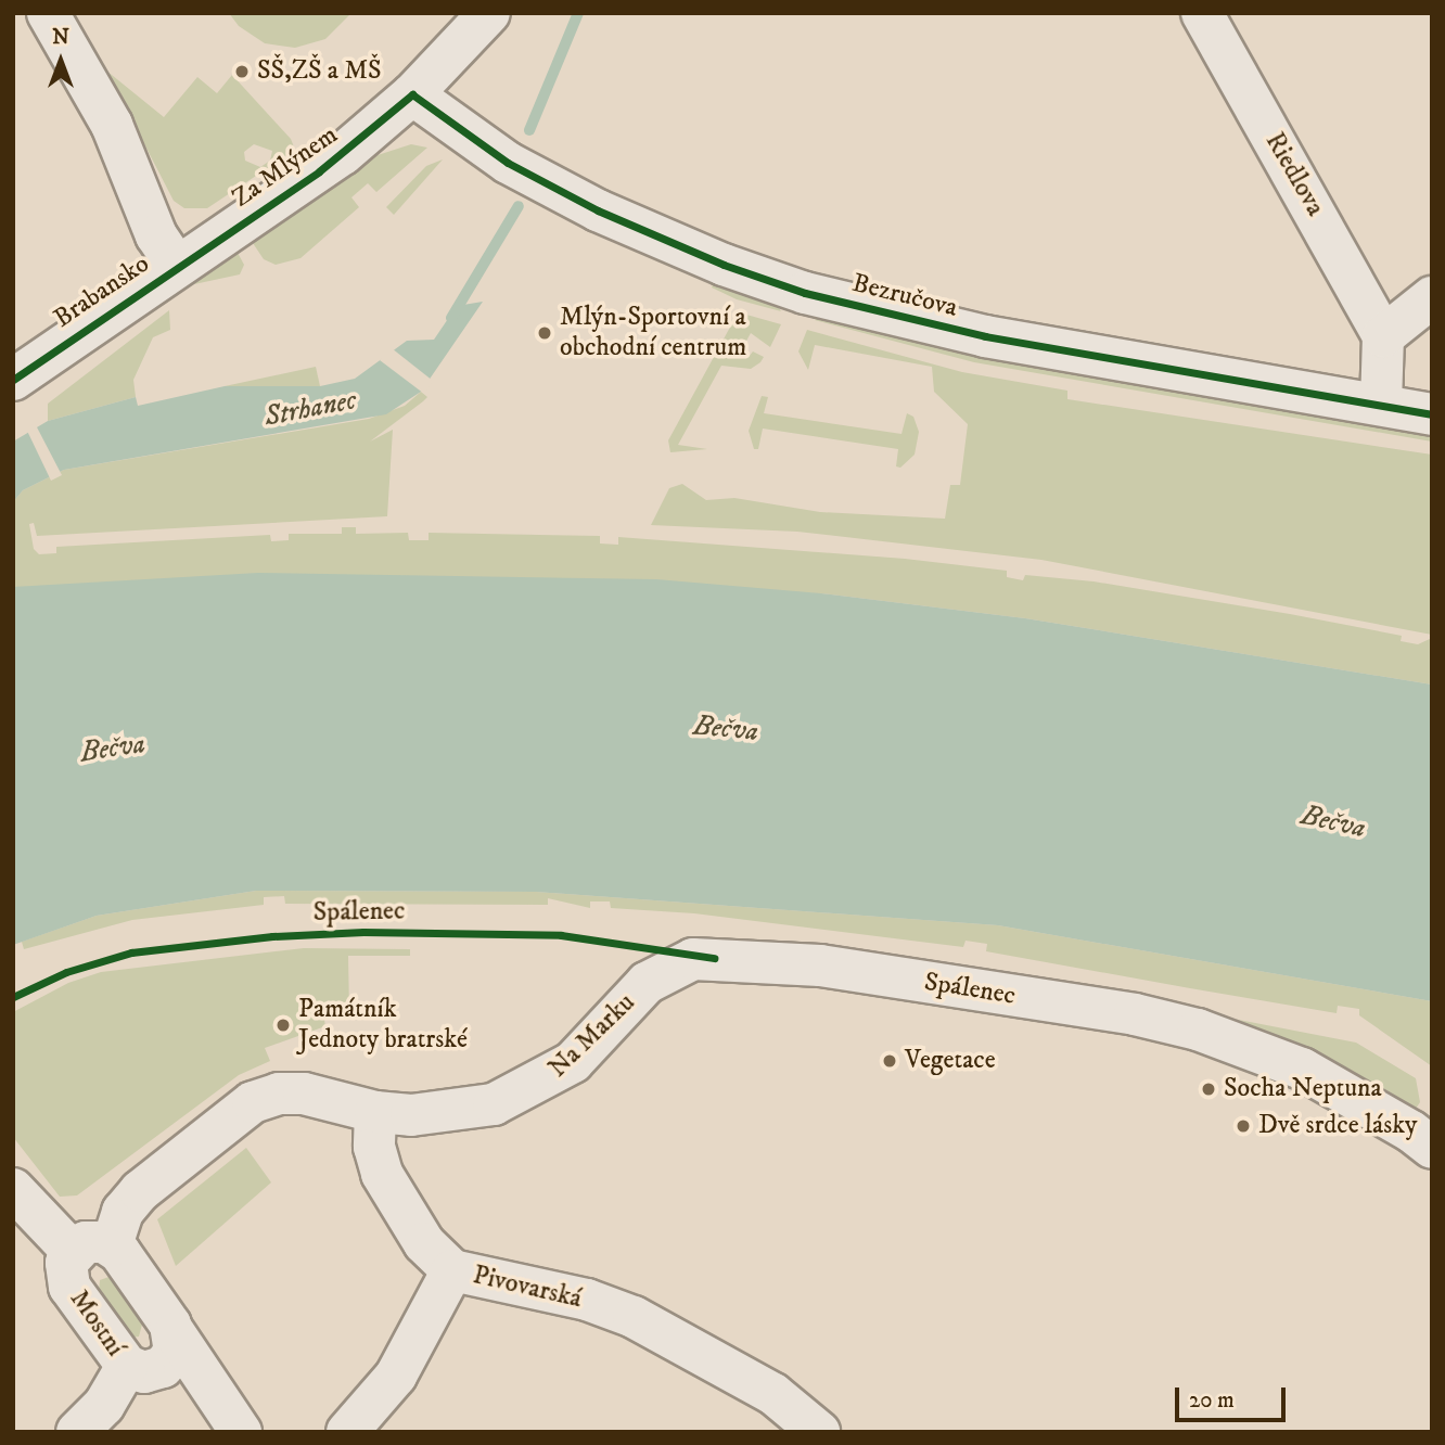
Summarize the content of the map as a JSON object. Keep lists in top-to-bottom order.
{
  "streets": {
    "street": [
      "Za Mlýnem",
      "Riedlova",
      "Brabansko",
      "Bezručova",
      "Spálenec",
      "Na Marku",
      "Pivovarská",
      "Mostní"
    ]
  },
  "crossings": [
    ["Za Mlýnem", "Brabansko"],
    ["Za Mlýnem", "Bezručova"],
    ["Spálenec", "Na Marku"],
    ["Na Marku", "Mostní"]
  ],
  "water": ["Strhanec", "Bečva"],
  "places": [
    "SŠ,ZŠ a MŠ",
    "Mlýn-Sportovní a obchodní centrum",
    "Památník Jednoty bratrské",
    "Vegetace",
    "Socha Neptuna",
    "Dvě srdce lásky"
  ],
  "scale_bar": "20 m",
  "north": "top"
}
